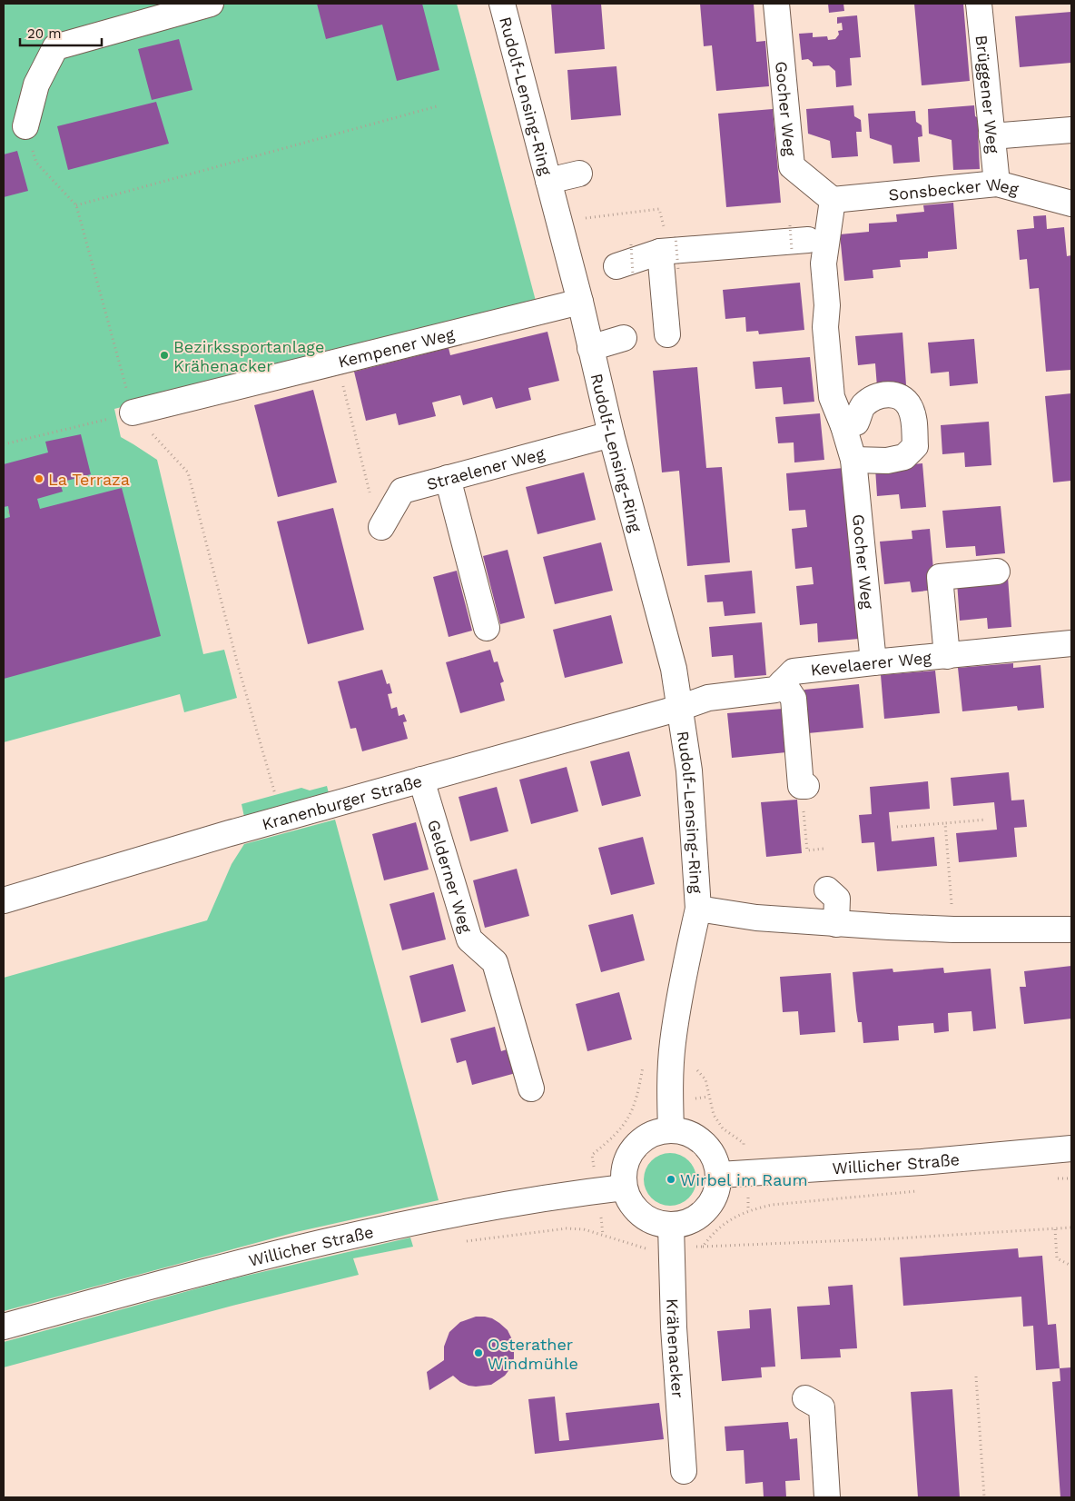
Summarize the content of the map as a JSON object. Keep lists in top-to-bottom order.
{
  "streets": {
    "street": [
      "Brüggener Weg",
      "Rudolf-Lensing-Ring",
      "Gocher Weg",
      "Sonsbecker Weg",
      "Kempener Weg",
      "Straelener Weg",
      "Kevelaerer Weg",
      "Kranenburger Straße",
      "Gelderner Weg",
      "Willicher Straße",
      "Krähenacker"
    ]
  },
  "crossings": [
    ["Brüggener Weg", "Sonsbecker Weg"],
    ["Rudolf-Lensing-Ring", "Kempener Weg"],
    ["Rudolf-Lensing-Ring", "Straelener Weg"],
    ["Rudolf-Lensing-Ring", "Kevelaerer Weg"],
    ["Rudolf-Lensing-Ring", "Kranenburger Straße"],
    ["Rudolf-Lensing-Ring", "Willicher Straße"],
    ["Rudolf-Lensing-Ring", "Krähenacker"],
    ["Gocher Weg", "Sonsbecker Weg"],
    ["Gocher Weg", "Kevelaerer Weg"],
    ["Kevelaerer Weg", "Kranenburger Straße"],
    ["Kranenburger Straße", "Gelderner Weg"],
    ["Willicher Straße", "Krähenacker"]
  ],
  "places": [
    "Bezirkssportanlage Krähenacker",
    "La Terraza",
    "Wirbel im Raum",
    "Osterather Windmühle"
  ],
  "scale_bar": "20 m"
}
